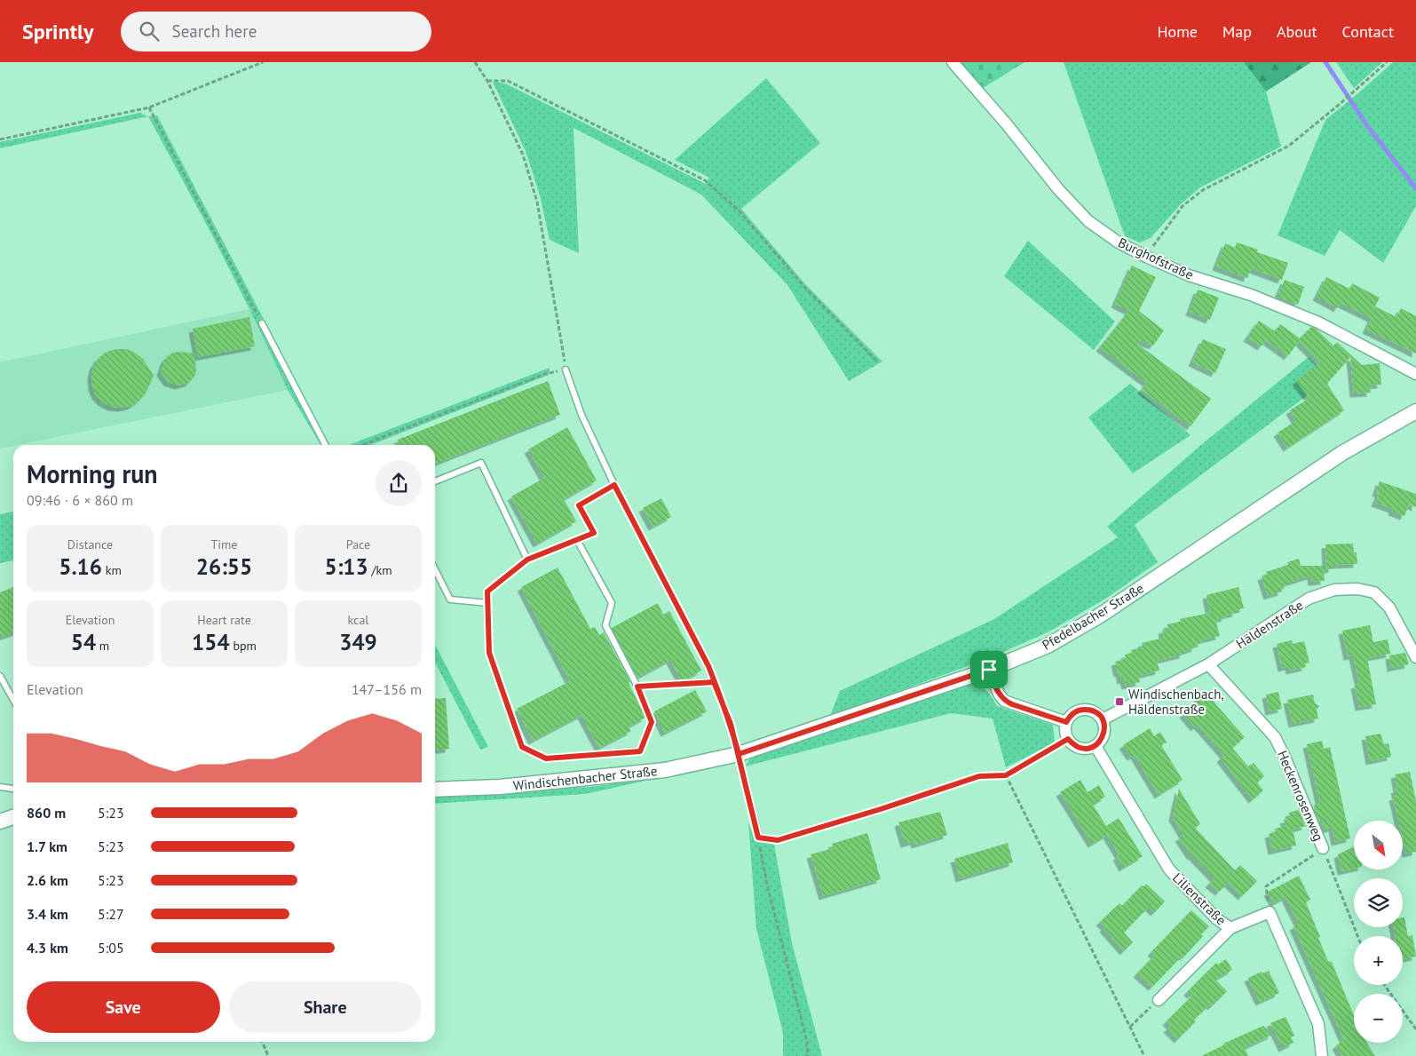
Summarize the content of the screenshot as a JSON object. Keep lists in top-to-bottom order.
{
  "streets": {
    "street": [
      "Burghofstraße",
      "Pfedelbacher Straße",
      "Häldenstraße",
      "Windischenbacher Straße",
      "Heckenrosenweg",
      "Lilienstraße"
    ]
  },
  "crossings": [
    ["Pfedelbacher Straße", "Windischenbacher Straße"],
    ["Häldenstraße", "Heckenrosenweg"],
    ["Häldenstraße", "Lilienstraße"]
  ],
  "places": {
    "transit": ["Windischenbach, Häldenstraße"]
  },
  "north": "bottom right",
  "page": {
    "header": "Sprintly",
    "search": "Search here",
    "nav": [
      "Home",
      "Map",
      "About",
      "Contact"
    ],
    "heading": ["Morning run", "09:46 · 6 × 860 m"],
    "stats": [
      ["Distance", "5.16 km"],
      ["Time", "26:55"],
      ["Pace", "5:13 /km"],
      ["Elevation", "54 m"],
      ["Heart rate", "154 bpm"],
      ["kcal", "349"]
    ],
    "chart": ["Elevation", "147–156 m"],
    "list": [
      {
        "name": "860 m",
        "note": "5:23"
      },
      {
        "name": "1.7 km",
        "note": "5:23"
      },
      {
        "name": "2.6 km",
        "note": "5:23"
      },
      {
        "name": "3.4 km",
        "note": "5:27"
      },
      {
        "name": "4.3 km",
        "note": "5:05"
      }
    ],
    "map_buttons": ["+", "−"],
    "buttons": ["Save", "Share"]
  }
}
